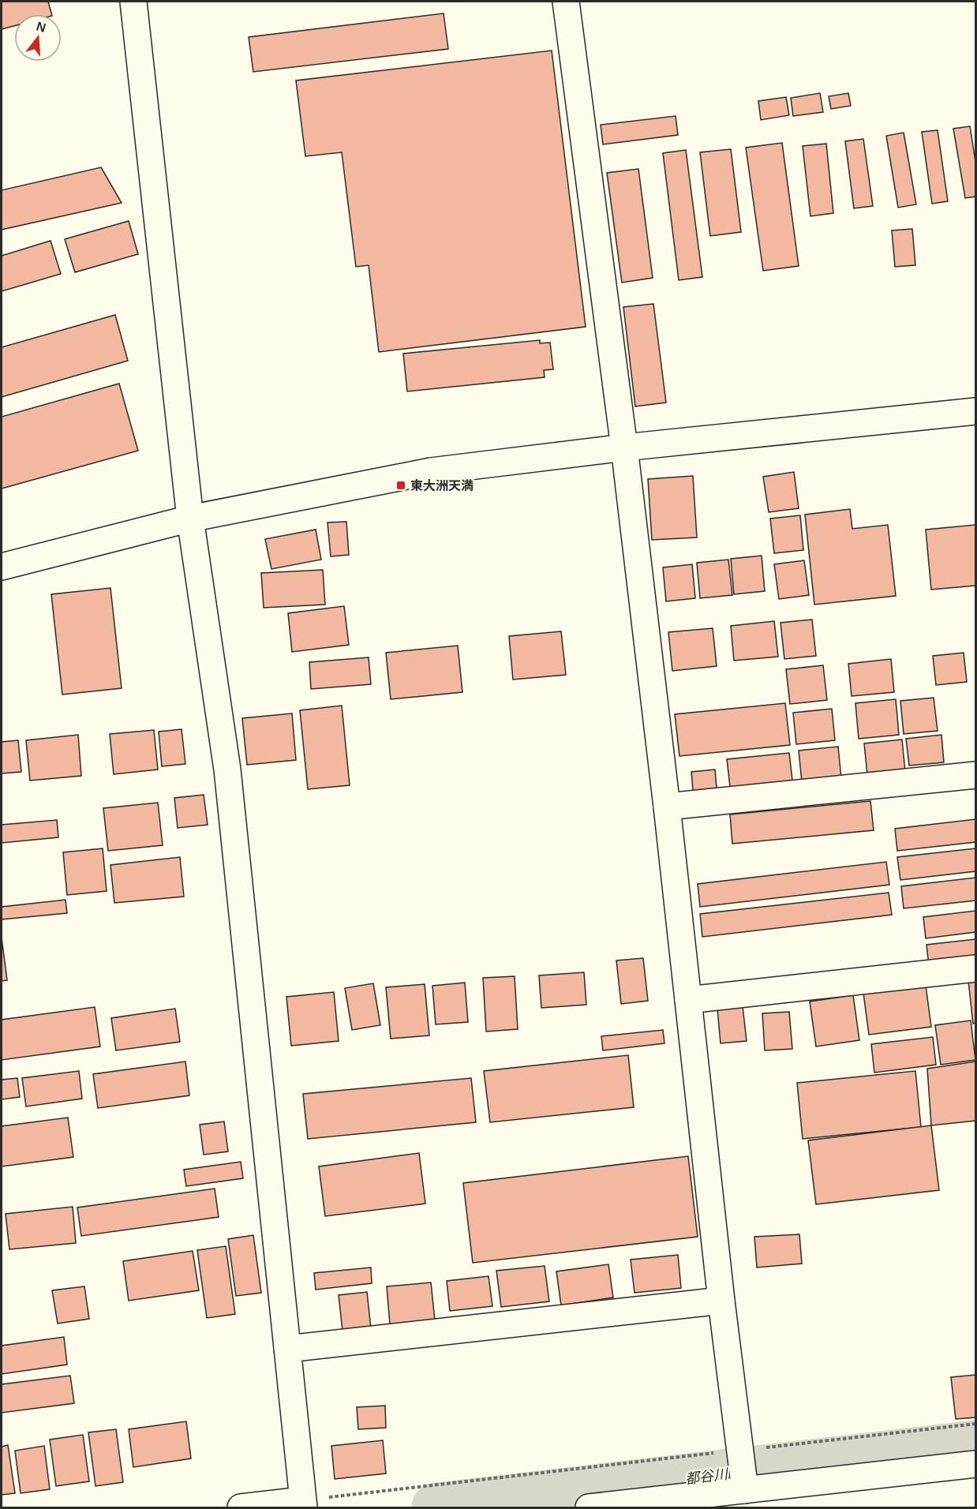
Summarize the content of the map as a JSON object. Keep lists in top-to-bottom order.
{
  "water": ["都谷川"],
  "places": {
    "transit": ["東大洲天満"]
  },
  "north": "top"
}
